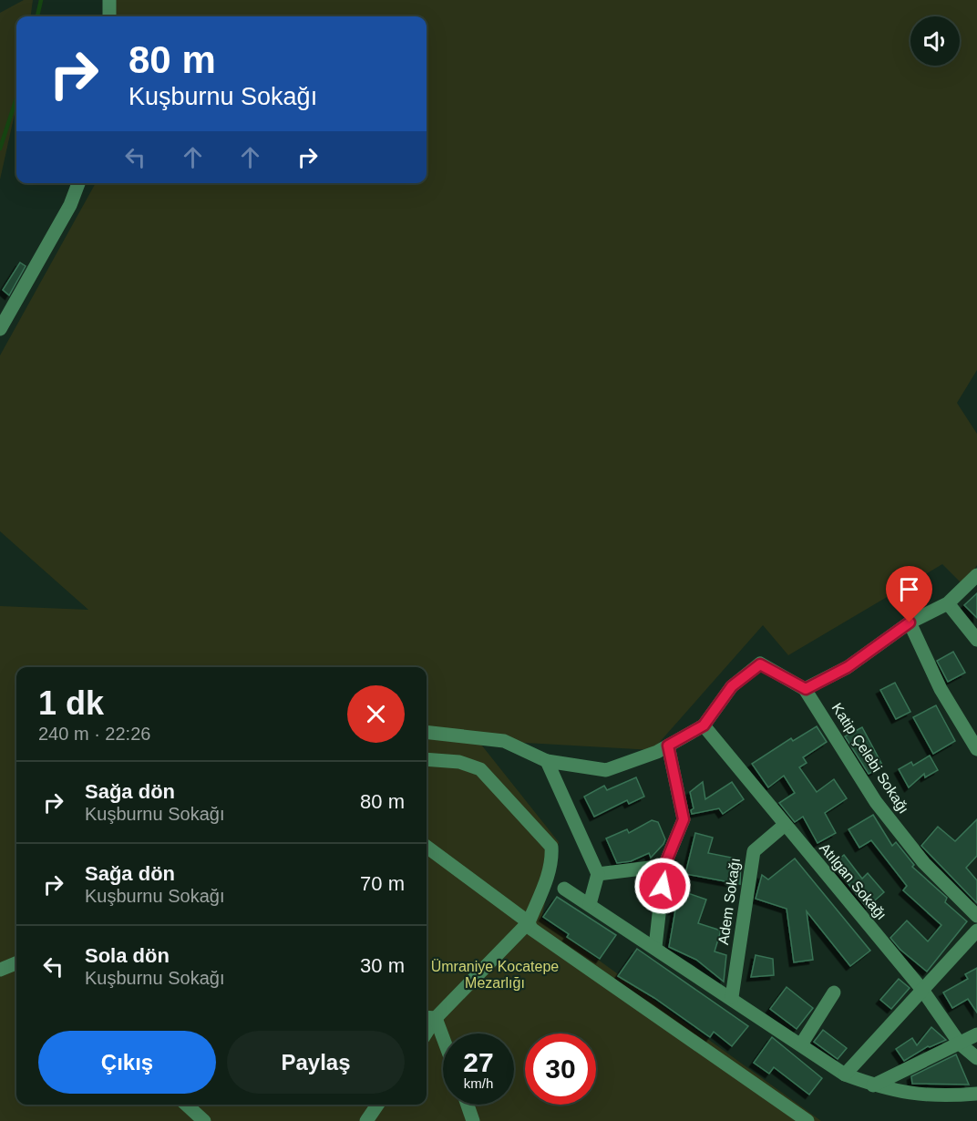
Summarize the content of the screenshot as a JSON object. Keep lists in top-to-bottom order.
{
  "streets": {
    "street": ["Katip Çelebi Sokağı", "Atılgan Sokağı", "Adem Sokağı"]
  },
  "crossings": [
    ["Atılgan Sokağı", "Adem Sokağı"]
  ],
  "parks": ["Ümraniye Kocatepe Mezarlığı"],
  "page": {
    "turn": ["80 m", "Kuşburnu Sokağı"],
    "heading": ["1 dk", "240 m · 22:26"],
    "list": [
      {
        "name": "Sağa dön",
        "note": "Kuşburnu Sokağı",
        "value": "80 m"
      },
      {
        "name": "Sağa dön",
        "note": "Kuşburnu Sokağı",
        "value": "70 m"
      },
      {
        "name": "Sola dön",
        "note": "Kuşburnu Sokağı",
        "value": "30 m"
      }
    ],
    "buttons": ["Çıkış", "Paylaş"],
    "speed": "27 km/h",
    "limit": "30"
  }
}
